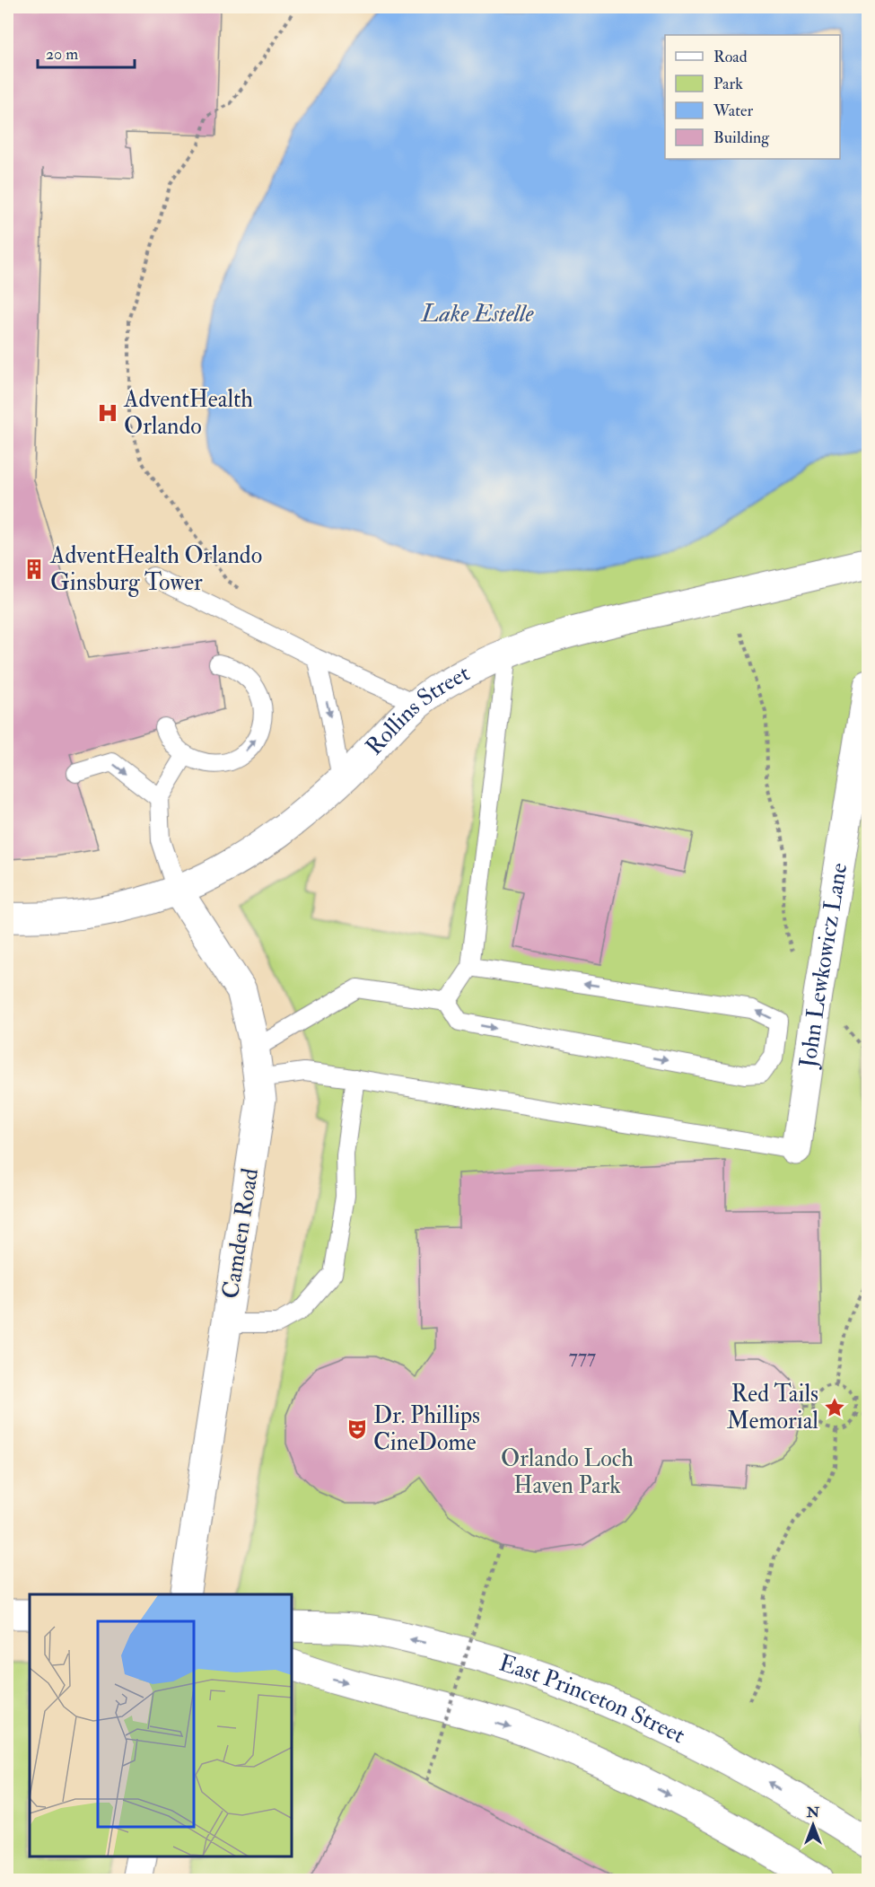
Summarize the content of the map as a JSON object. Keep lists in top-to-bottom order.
{
  "streets": {
    "street": [
      "Rollins Street",
      "John Lewkowicz Lane",
      "Camden Road",
      "East Princeton Street"
    ]
  },
  "crossings": [
    ["Rollins Street", "Camden Road"]
  ],
  "water": ["Lake Estelle"],
  "parks": ["Orlando Loch Haven Park"],
  "places": {
    "hospital": ["AdventHealth Orlando"],
    "building": ["AdventHealth Orlando Ginsburg Tower"],
    "place": ["Red Tails Memorial"],
    "theatre": ["Dr. Phillips CineDome"]
  },
  "house_numbers": ["777"],
  "legend": [
    "Road",
    "Park",
    "Water",
    "Building"
  ],
  "scale_bar": "20 m",
  "north": "top"
}
